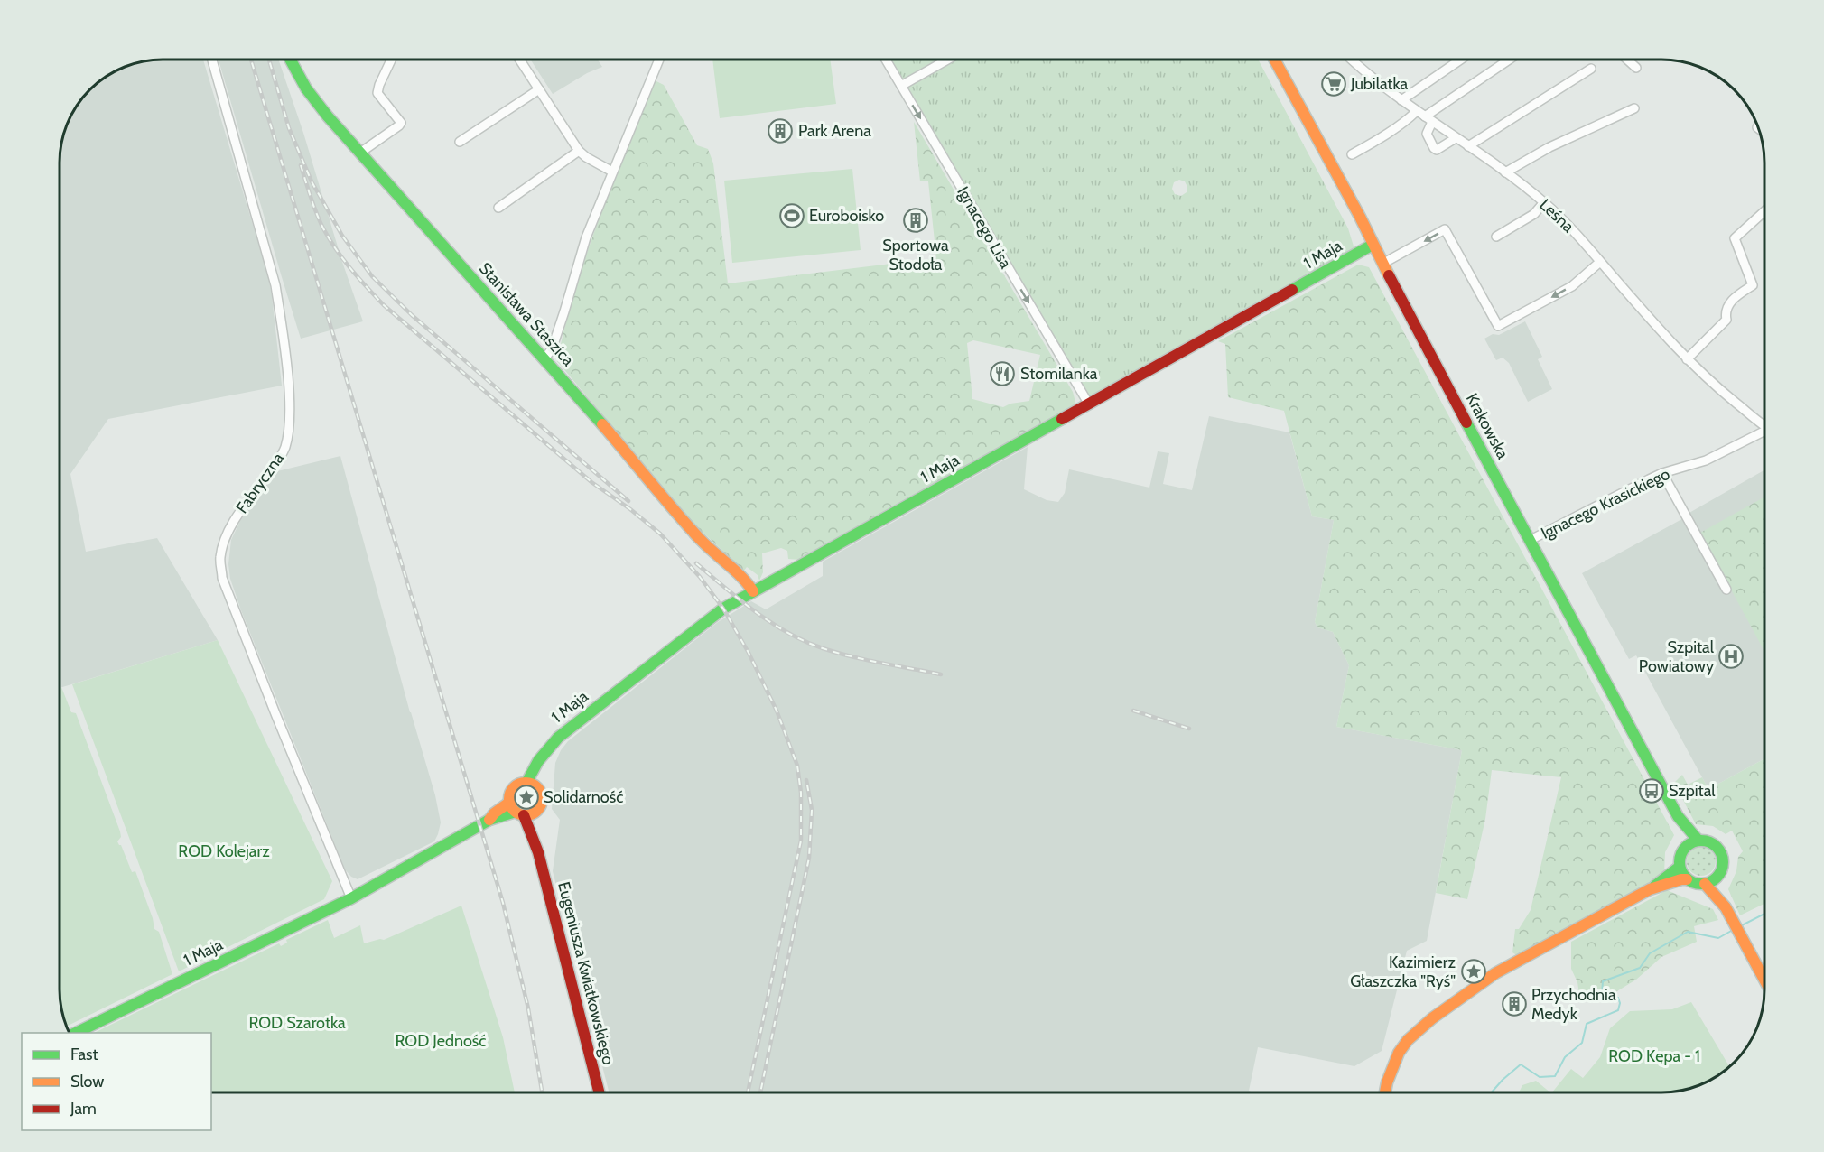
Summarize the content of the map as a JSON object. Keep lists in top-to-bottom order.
{
  "streets": {
    "street": [
      "Leśna",
      "Ignacego Lisa",
      "1 Maja",
      "Stanisława Staszica",
      "Krakowska",
      "Fabryczna",
      "Ignacego Krasickiego",
      "Eugeniusza Kwiatkowskiego"
    ]
  },
  "crossings": [
    ["Ignacego Lisa", "1 Maja"],
    ["1 Maja", "Stanisława Staszica"],
    ["1 Maja", "Krakowska"],
    ["1 Maja", "Fabryczna"],
    ["1 Maja", "Eugeniusza Kwiatkowskiego"],
    ["Krakowska", "Ignacego Krasickiego"]
  ],
  "one_way": ["Ignacego Lisa"],
  "parks": [
    "ROD Kolejarz",
    "ROD Szarotka",
    "ROD Jedność",
    "ROD Kępa - 1"
  ],
  "places": {
    "supermarket": ["Jubilatka"],
    "building": ["Park Arena", "Sportowa Stodoła", "Przychodnia Medyk"],
    "sports": ["Euroboisko"],
    "restaurant": ["Stomilanka"],
    "hospital": ["Szpital Powiatowy"],
    "bus stop": ["Szpital"],
    "place": ["Solidarność", "Kazimierz Głaszczka \"Ryś\""]
  },
  "legend": ["Fast", "Slow", "Jam"]
}
